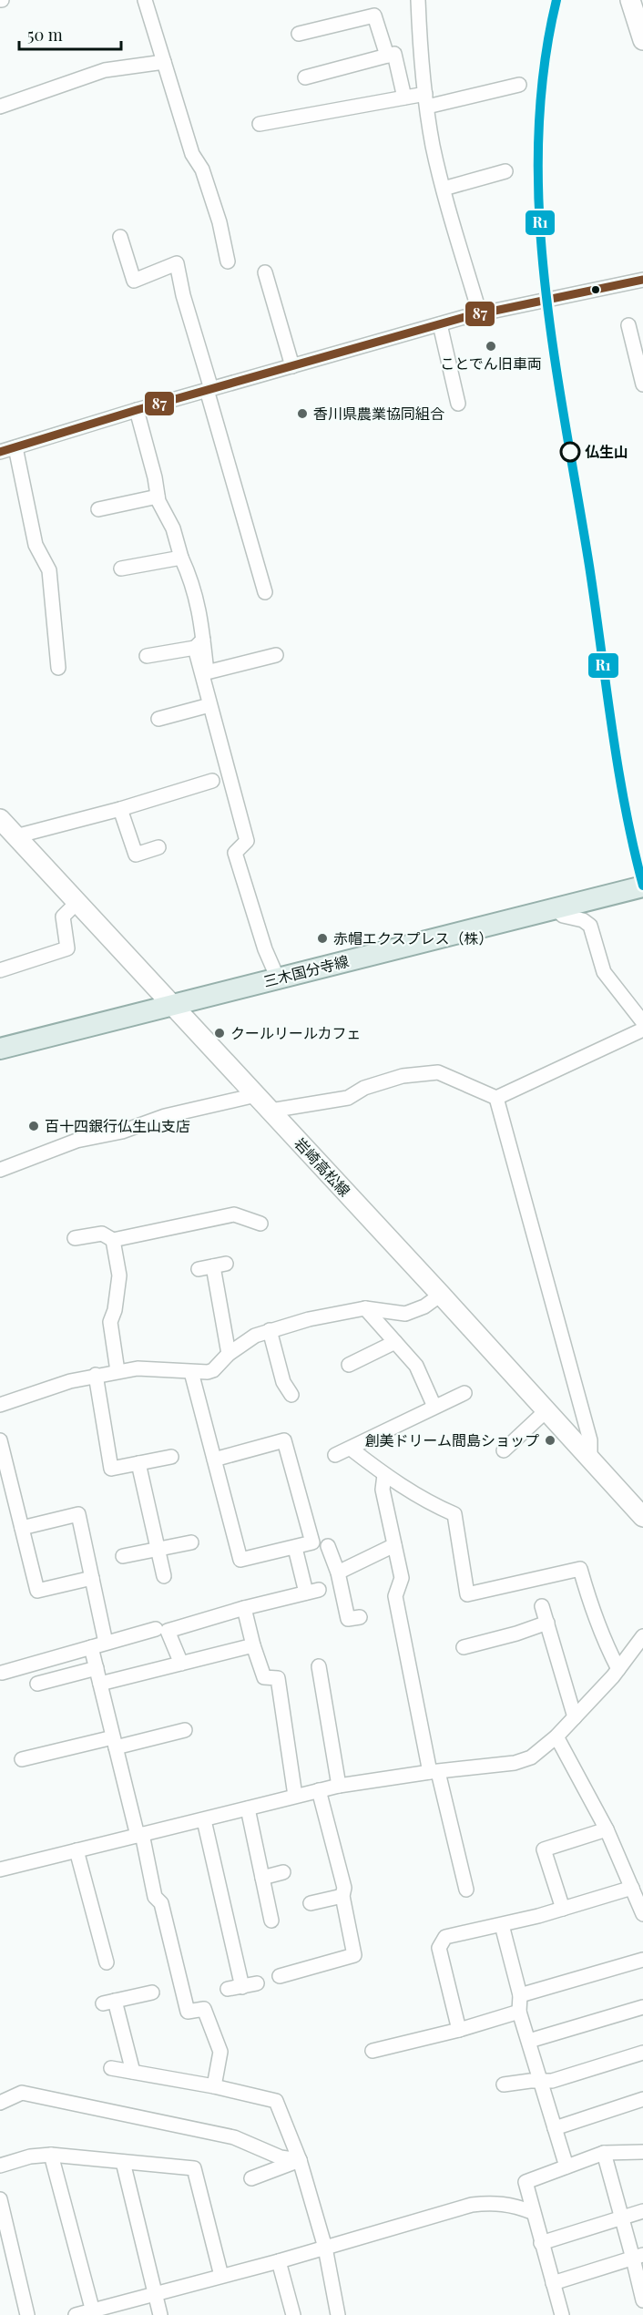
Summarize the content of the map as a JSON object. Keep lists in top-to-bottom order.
{
  "streets": {
    "main road": ["三木国分寺線", "岩崎高松線"]
  },
  "crossings": [
    ["三木国分寺線", "岩崎高松線"]
  ],
  "places": [
    "ことでん旧車両",
    "香川県農業協同組合",
    "仏生山",
    "赤帽エクスプレス（株）",
    "クールリールカフェ",
    "百十四銀行仏生山支店",
    "創美ドリーム間島ショップ"
  ],
  "lines": ["transit line R1", "transit line 87"],
  "scale_bar": "50 m"
}
